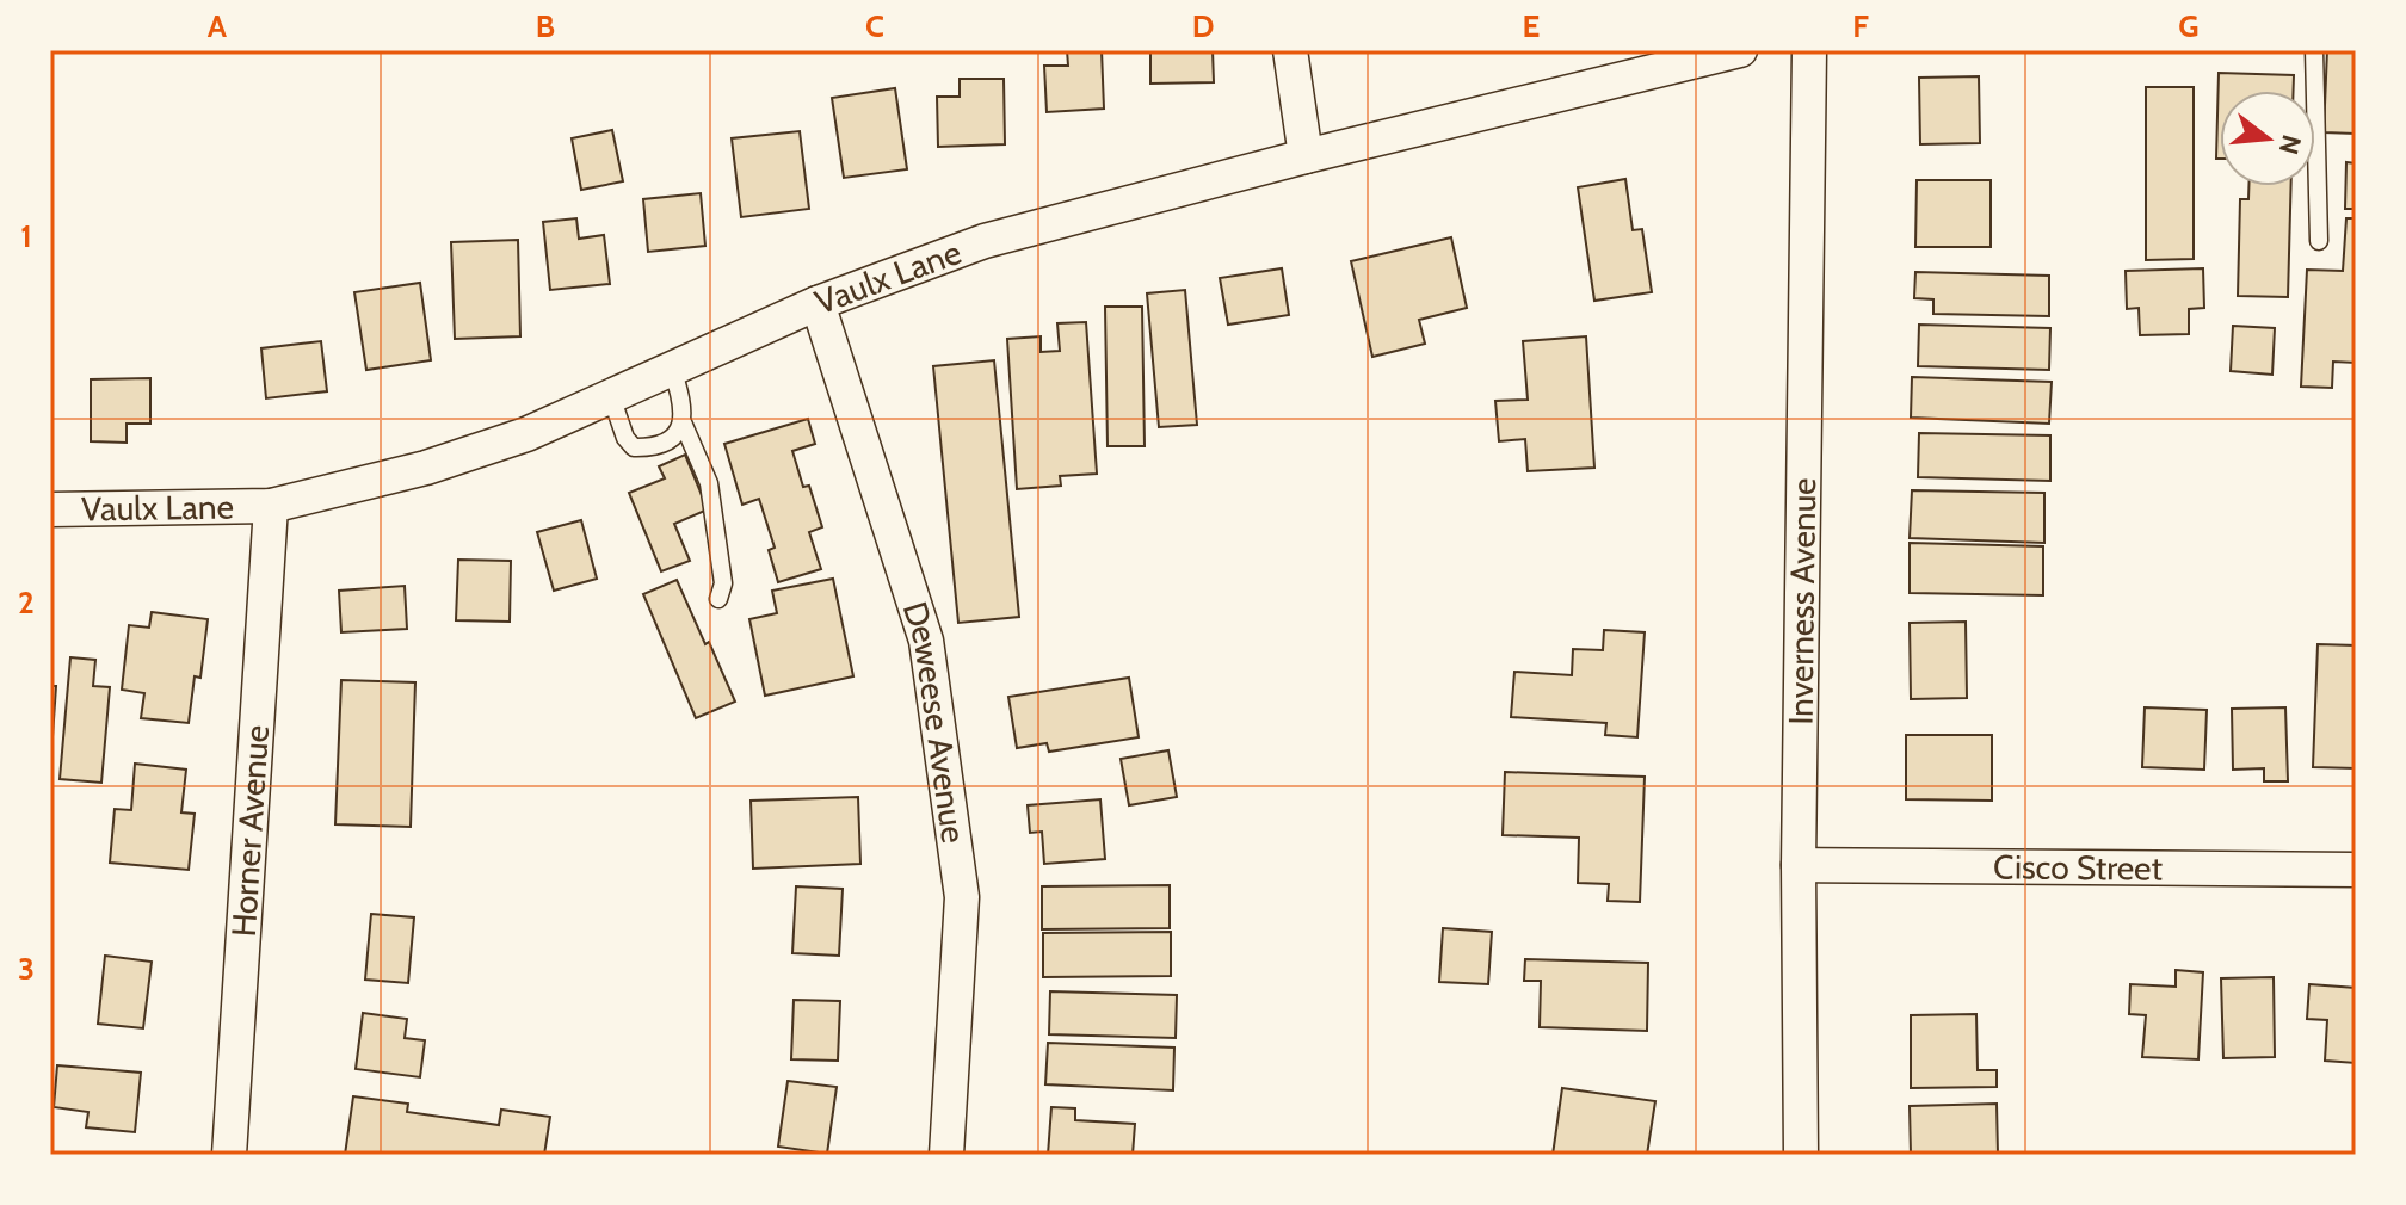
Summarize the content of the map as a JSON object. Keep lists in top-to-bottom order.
{
  "streets": {
    "street": [
      "Vaulx Lane",
      "Inverness Avenue",
      "Deweese Avenue",
      "Horner Avenue",
      "Cisco Street"
    ]
  },
  "crossings": [
    ["Vaulx Lane", "Deweese Avenue"],
    ["Vaulx Lane", "Horner Avenue"],
    ["Inverness Avenue", "Cisco Street"]
  ],
  "north": "right",
  "grid": {
    "columns": [
      "A",
      "B",
      "C",
      "D",
      "E",
      "F",
      "G"
    ],
    "rows": ["1", "2", "3"]
  }
}
